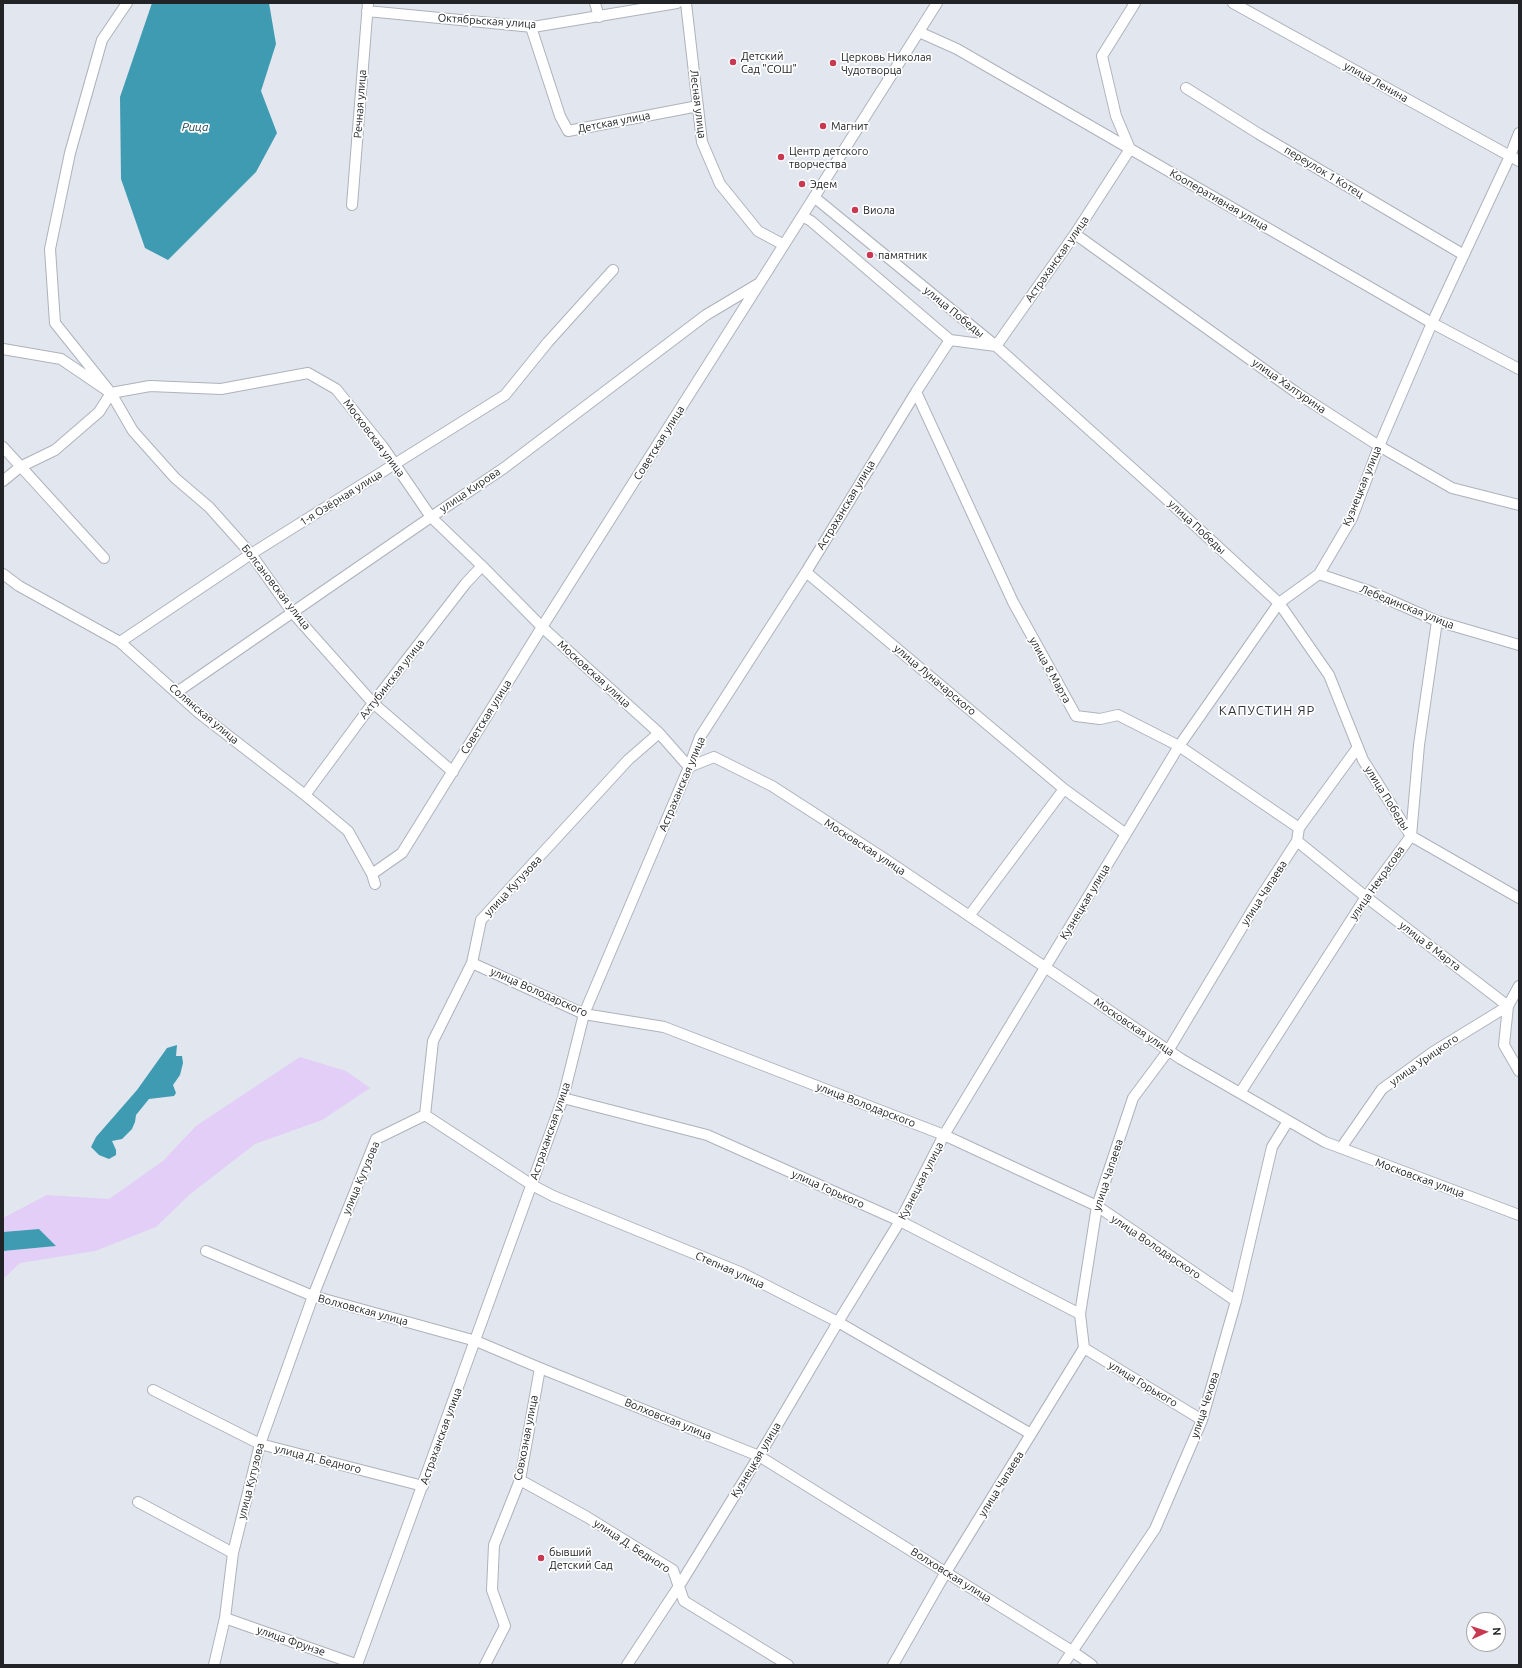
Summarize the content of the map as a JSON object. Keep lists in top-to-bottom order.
{
  "streets": {
    "street": [
      "Октябрьская улица",
      "улица Ленина",
      "Речная улица",
      "Лесная улица",
      "Детская улица",
      "переулок 1 Котец",
      "Кооперативная улица",
      "Астраханская улица",
      "улица Победы",
      "улица Халтурина",
      "Московская улица",
      "Советская улица",
      "Кузнецкая улица",
      "улица Кирова",
      "1-я Озёрная улица",
      "Болсановская улица",
      "Лебединская улица",
      "улица 8 Марта",
      "Ахтубинская улица",
      "улица Луначарского",
      "Солянская улица",
      "улица Некрасова",
      "улица Кутузова",
      "улица Чапаева",
      "улица Володарского",
      "улица Урицкого",
      "улица Горького",
      "Степная улица",
      "Волховская улица",
      "улица Чехова",
      "Совхозная улица",
      "улица Д. Бедного",
      "улица Фрунзе"
    ]
  },
  "crossings": [
    ["Октябрьская улица", "Речная улица"],
    ["Октябрьская улица", "Детская улица"],
    ["улица Ленина", "Кузнецкая улица"],
    ["Лесная улица", "Детская улица"],
    ["Лесная улица", "Советская улица"],
    ["переулок 1 Котец", "Кузнецкая улица"],
    ["Кооперативная улица", "Астраханская улица"],
    ["Кооперативная улица", "Советская улица"],
    ["Кооперативная улица", "Кузнецкая улица"],
    ["Астраханская улица", "улица Победы"],
    ["Астраханская улица", "улица Халтурина"],
    ["Астраханская улица", "Московская улица"],
    ["Астраханская улица", "улица 8 Марта"],
    ["Астраханская улица", "улица Луначарского"],
    ["Астраханская улица", "улица Володарского"],
    ["Астраханская улица", "улица Горького"],
    ["Астраханская улица", "Степная улица"],
    ["Астраханская улица", "Волховская улица"],
    ["Астраханская улица", "улица Д. Бедного"],
    ["Астраханская улица", "улица Фрунзе"],
    ["улица Победы", "Советская улица"],
    ["улица Победы", "Кузнецкая улица"],
    ["улица Победы", "улица Некрасова"],
    ["улица Победы", "улица Чапаева"],
    ["улица Халтурина", "Кузнецкая улица"],
    ["Московская улица", "Советская улица"],
    ["Московская улица", "Кузнецкая улица"],
    ["Московская улица", "улица Кирова"],
    ["Московская улица", "1-я Озёрная улица"],
    ["Московская улица", "Болсановская улица"],
    ["Московская улица", "Ахтубинская улица"],
    ["Московская улица", "улица Некрасова"],
    ["Московская улица", "улица Кутузова"],
    ["Московская улица", "улица Чапаева"],
    ["Московская улица", "улица Урицкого"],
    ["Московская улица", "улица Чехова"],
    ["Советская улица", "улица Кирова"],
    ["Советская улица", "Болсановская улица"],
    ["Советская улица", "Солянская улица"],
    ["Кузнецкая улица", "Лебединская улица"],
    ["Кузнецкая улица", "улица 8 Марта"],
    ["Кузнецкая улица", "улица Луначарского"],
    ["Кузнецкая улица", "улица Володарского"],
    ["Кузнецкая улица", "улица Горького"],
    ["Кузнецкая улица", "Степная улица"],
    ["Кузнецкая улица", "Волховская улица"],
    ["Кузнецкая улица", "улица Д. Бедного"],
    ["улица Кирова", "Болсановская улица"],
    ["улица Кирова", "Солянская улица"],
    ["1-я Озёрная улица", "Болсановская улица"],
    ["1-я Озёрная улица", "Солянская улица"],
    ["Болсановская улица", "Ахтубинская улица"],
    ["Лебединская улица", "улица Некрасова"],
    ["улица 8 Марта", "улица Некрасова"],
    ["улица 8 Марта", "улица Чапаева"],
    ["улица 8 Марта", "улица Урицкого"],
    ["Ахтубинская улица", "Солянская улица"],
    ["улица Кутузова", "улица Володарского"],
    ["улица Кутузова", "Степная улица"],
    ["улица Кутузова", "Волховская улица"],
    ["улица Кутузова", "улица Д. Бедного"],
    ["улица Кутузова", "улица Фрунзе"],
    ["улица Чапаева", "улица Володарского"],
    ["улица Чапаева", "улица Горького"],
    ["улица Чапаева", "Степная улица"],
    ["улица Чапаева", "Волховская улица"],
    ["улица Володарского", "улица Чехова"],
    ["улица Горького", "улица Чехова"],
    ["Волховская улица", "улица Чехова"],
    ["Волховская улица", "Совхозная улица"],
    ["Совхозная улица", "улица Д. Бедного"]
  ],
  "districts": ["КАПУСТИН ЯР"],
  "water": ["Рица"],
  "places": [
    "Детский Сад \"СОШ\"",
    "Церковь Николая Чудотворца",
    "Магнит",
    "Центр детского творчества",
    "Эдем",
    "Виола",
    "памятник",
    "бывший Детский Сад"
  ],
  "north": "right"
}
